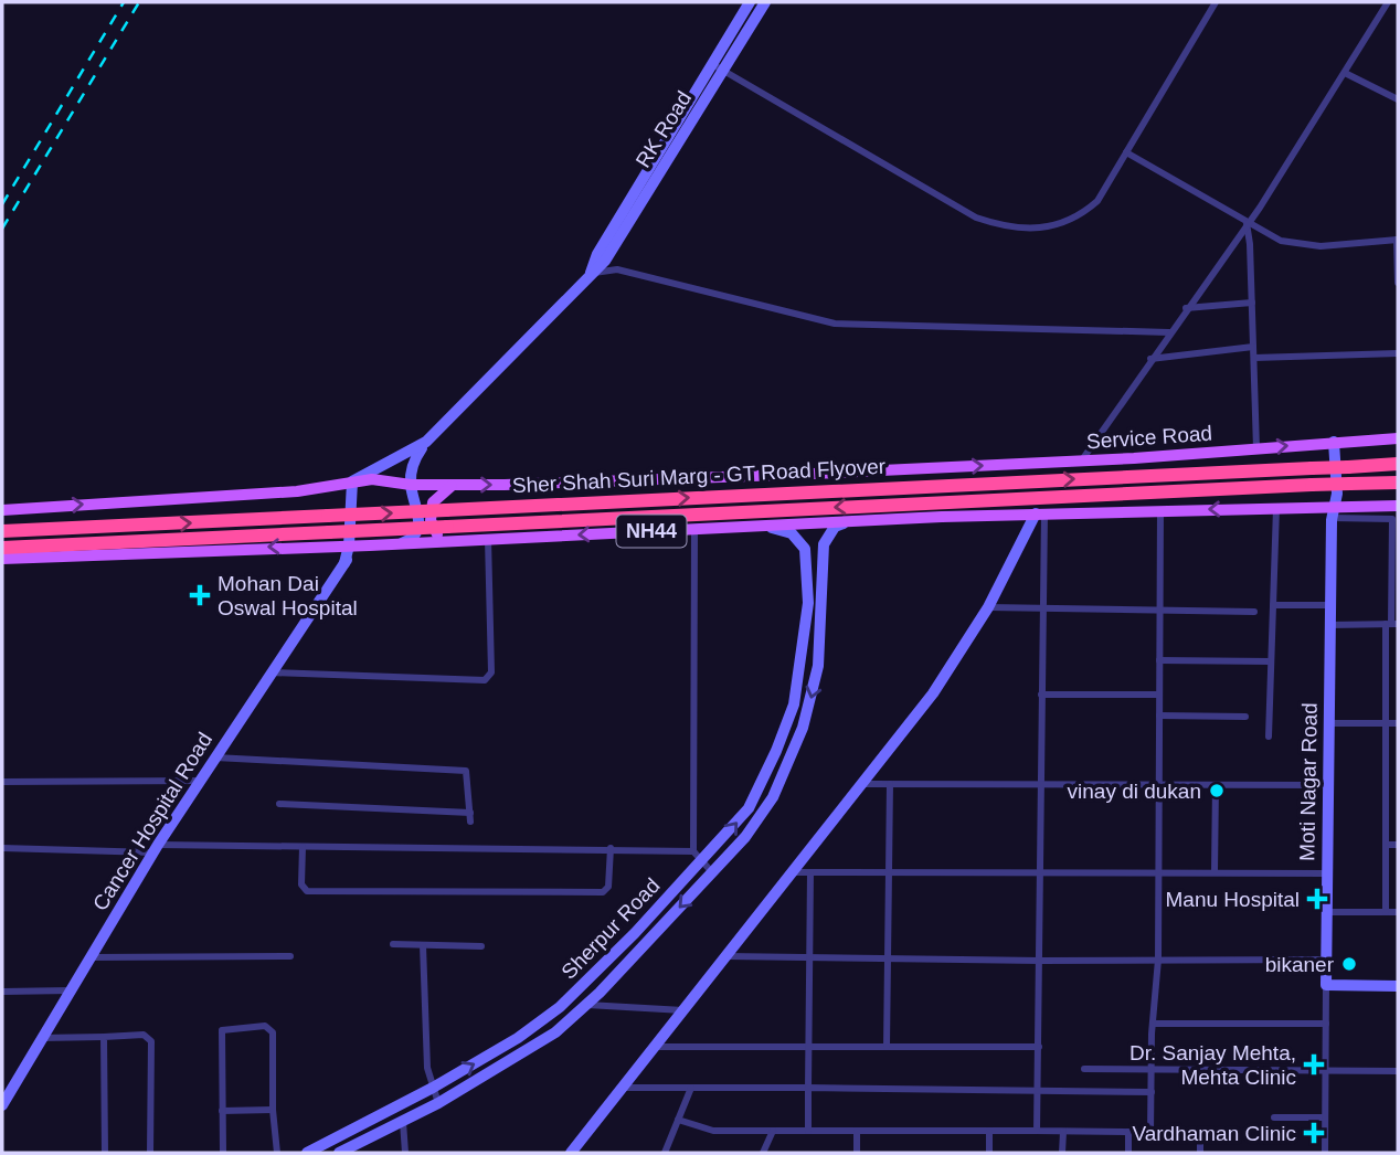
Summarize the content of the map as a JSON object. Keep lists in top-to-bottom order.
{
  "streets": {
    "highway": ["Sher Shah Suri Marg - GT Road Flyover", "NH44"],
    "main road": ["Service Road"],
    "street": [
      "RK Road",
      "Moti Nagar Road",
      "Cancer Hospital Road",
      "Sherpur Road"
    ]
  },
  "crossings": [
    ["Service Road", "Moti Nagar Road"],
    ["Sher Shah Suri Marg - GT Road Flyover", "NH44"],
    ["NH44", "Sherpur Road"]
  ],
  "places": {
    "health": [
      "Mohan Dai Oswal Hospital",
      "Manu Hospital",
      "Dr. Sanjay Mehta, Mehta Clinic",
      "Vardhaman Clinic"
    ],
    "other": ["vinay di dukan", "bikaner"]
  }
}
